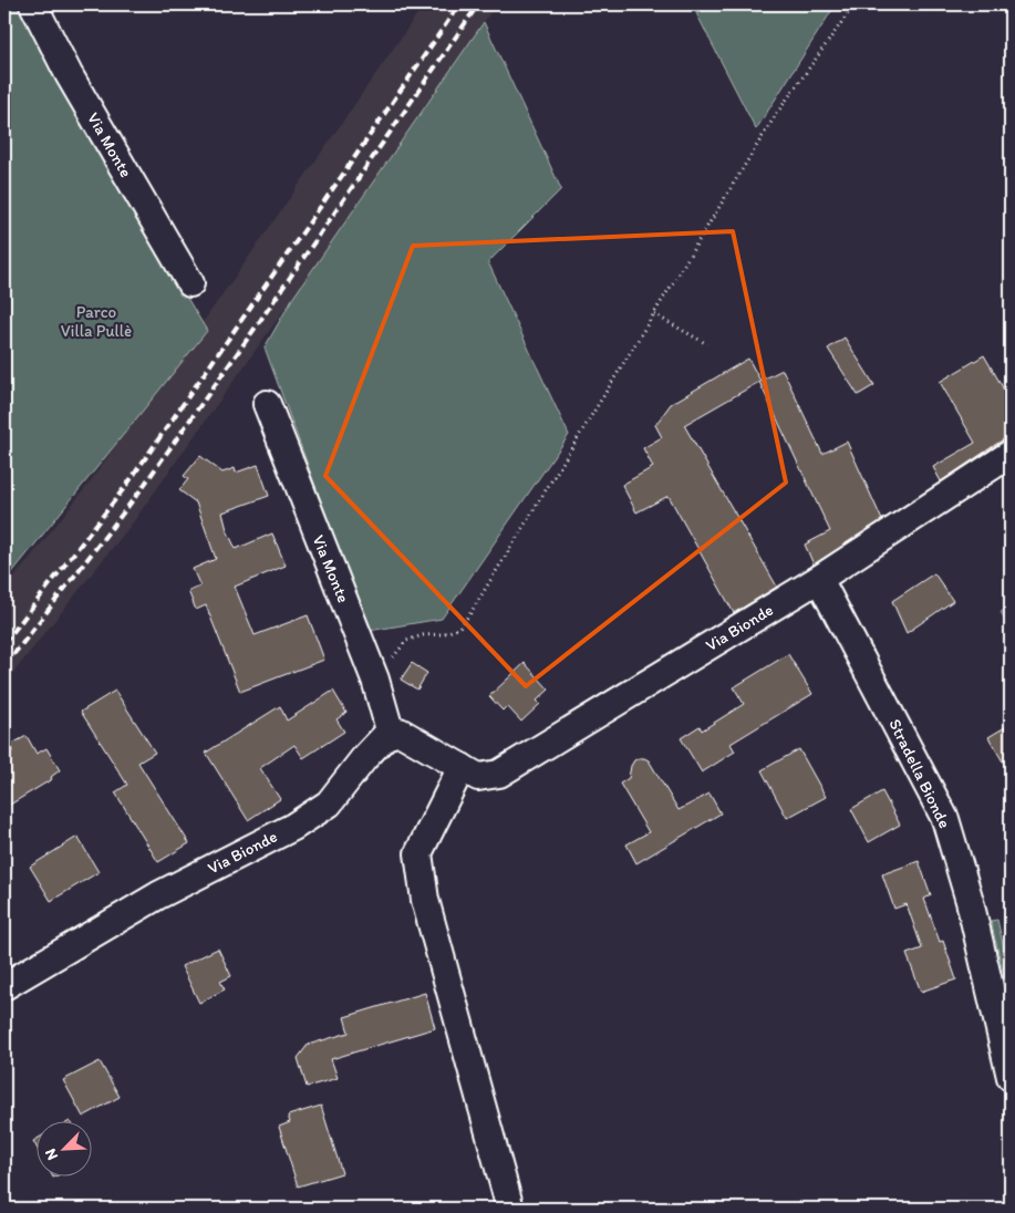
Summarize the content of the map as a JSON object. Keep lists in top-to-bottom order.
{
  "streets": {
    "street": ["Via Monte", "Via Bionde", "Stradella Bionde"]
  },
  "crossings": [
    ["Via Monte", "Via Bionde"],
    ["Via Bionde", "Stradella Bionde"]
  ],
  "parks": ["Parco Villa Pullè"],
  "north": "bottom left"
}
